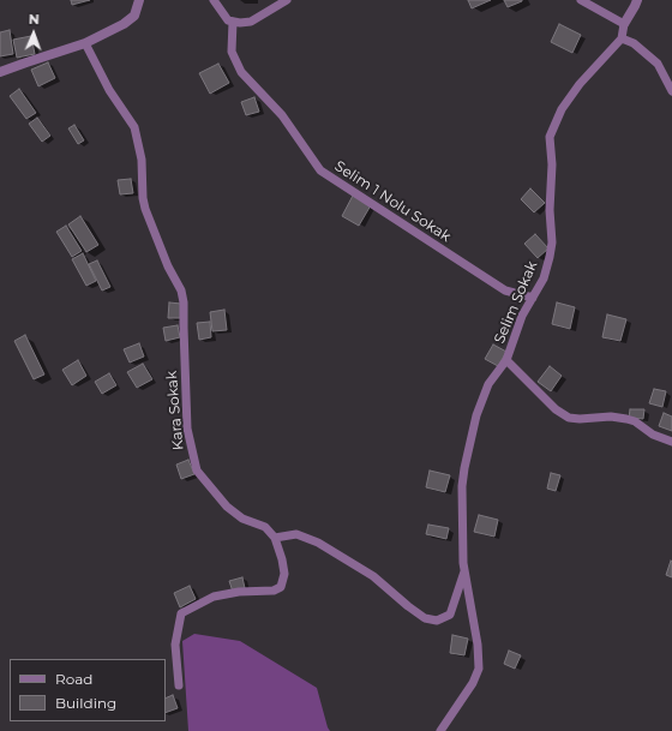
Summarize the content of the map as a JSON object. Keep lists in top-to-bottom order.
{
  "streets": {
    "street": ["Selim 1 Nolu Sokak", "Selim Sokak", "Kara Sokak"]
  },
  "crossings": [
    ["Selim 1 Nolu Sokak", "Selim Sokak"]
  ],
  "legend": ["Road", "Building"],
  "north": "top"
}
